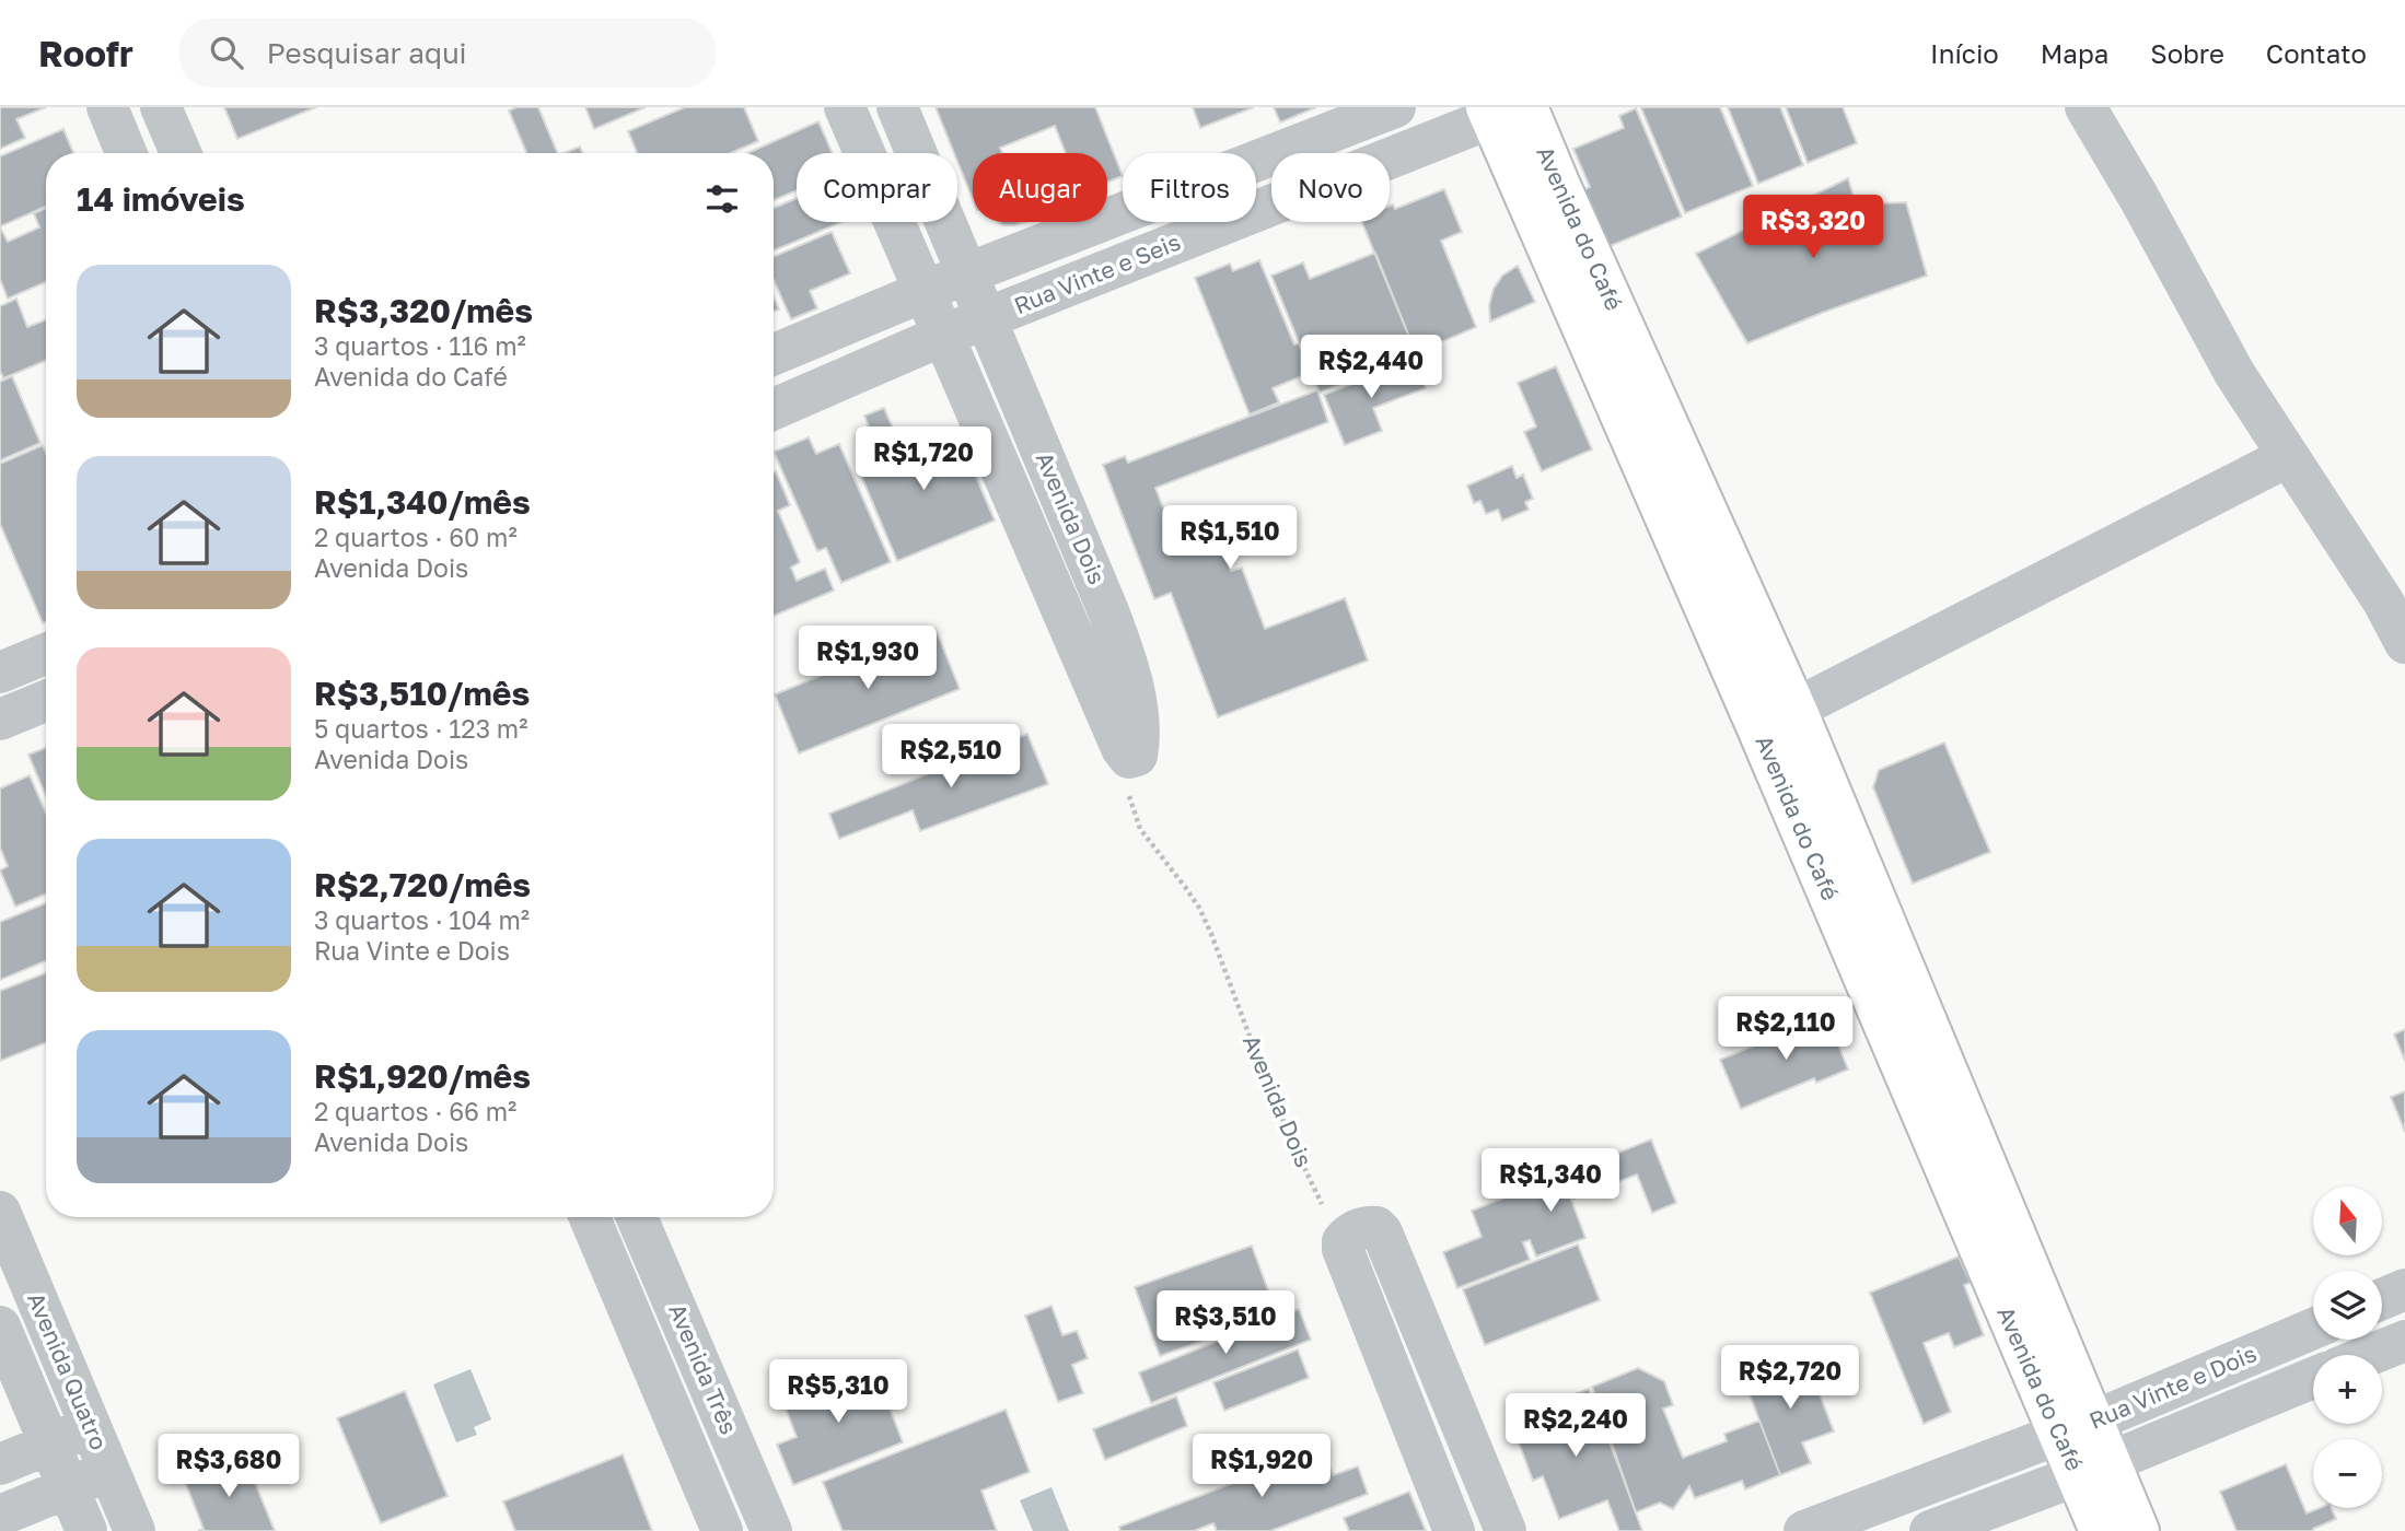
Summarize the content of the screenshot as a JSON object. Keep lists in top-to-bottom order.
{
  "streets": {
    "main road": ["Avenida do Café"],
    "street": [
      "Rua Vinte e Seis",
      "Avenida Dois",
      "Avenida Três",
      "Avenida Quatro",
      "Rua Vinte e Dois"
    ]
  },
  "crossings": [
    ["Avenida do Café", "Rua Vinte e Seis"],
    ["Avenida do Café", "Rua Vinte e Dois"],
    ["Rua Vinte e Seis", "Avenida Dois"]
  ],
  "north": "top",
  "page": {
    "header": "Roofr",
    "search": "Pesquisar aqui",
    "nav": [
      "Início",
      "Mapa",
      "Sobre",
      "Contato"
    ],
    "chip": [
      "Comprar",
      "Alugar",
      "Filtros",
      "Novo"
    ],
    "heading": "14 imóveis",
    "price": [
      "R$3,320",
      "R$2,440",
      "R$1,720",
      "R$1,510",
      "R$1,930",
      "R$2,510",
      "R$2,110",
      "R$1,340",
      "R$3,510",
      "R$2,720",
      "R$5,310",
      "R$2,240",
      "R$3,680",
      "R$1,920"
    ],
    "list": [
      {
        "name": "R$3,320/mês",
        "note": "3 quartos · 116 m² · Avenida do Café"
      },
      {
        "name": "R$1,340/mês",
        "note": "2 quartos · 60 m² · Avenida Dois"
      },
      {
        "name": "R$3,510/mês",
        "note": "5 quartos · 123 m² · Avenida Dois"
      },
      {
        "name": "R$2,720/mês",
        "note": "3 quartos · 104 m² · Rua Vinte e Dois"
      },
      {
        "name": "R$1,920/mês",
        "note": "2 quartos · 66 m² · Avenida Dois"
      }
    ],
    "map_buttons": ["+", "−"]
  }
}
